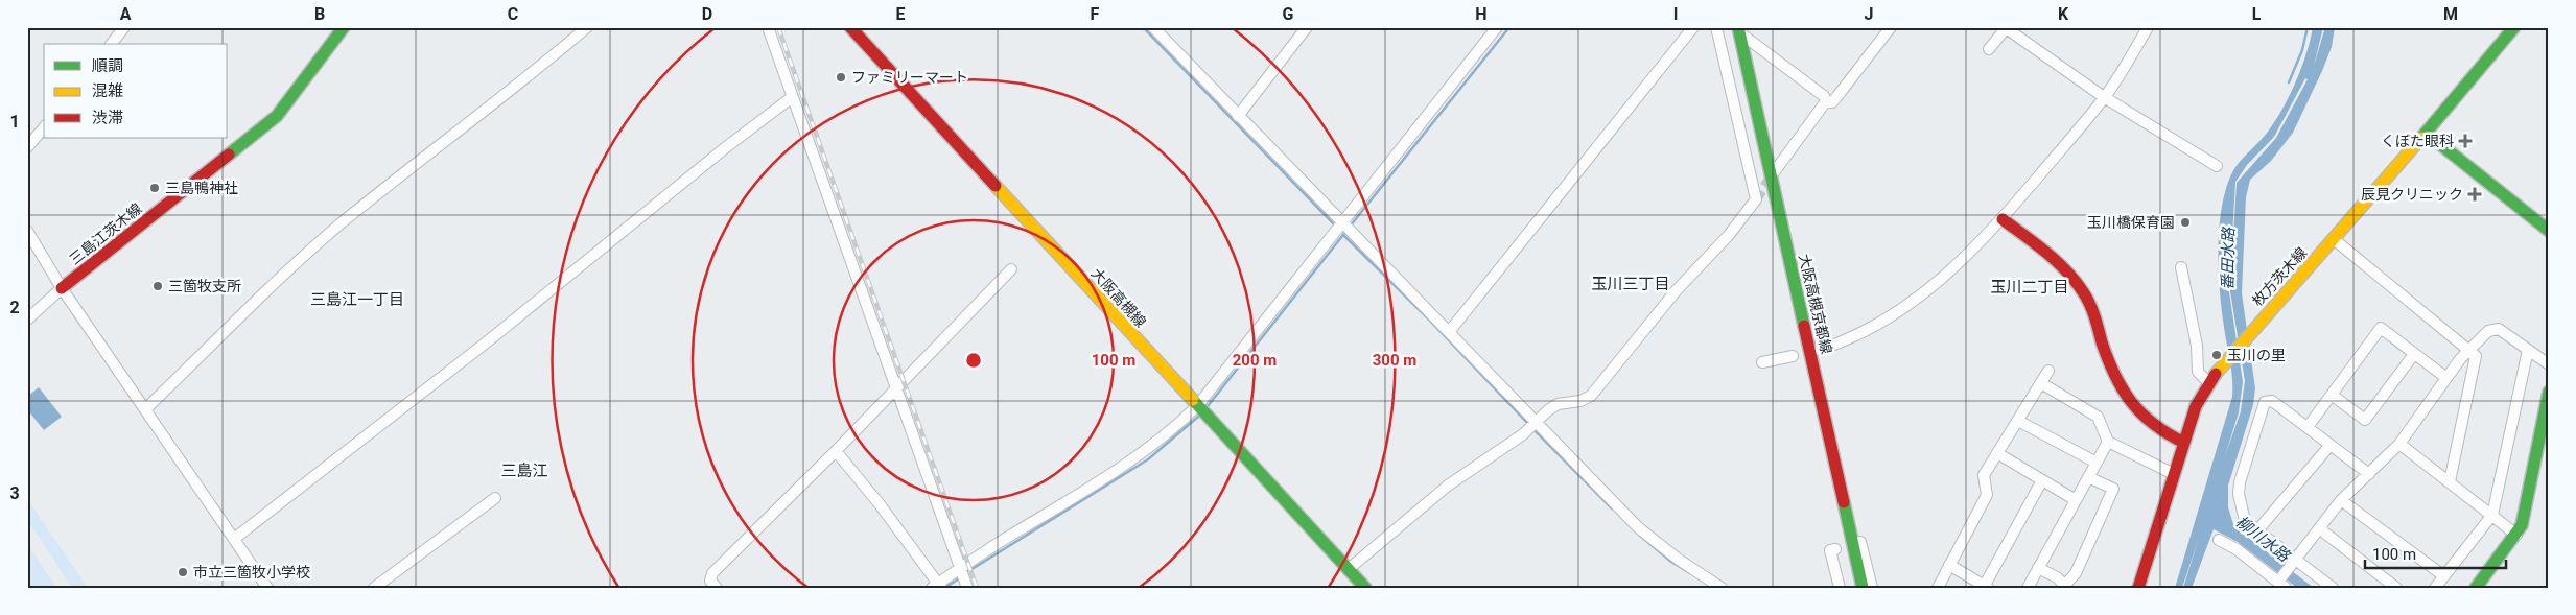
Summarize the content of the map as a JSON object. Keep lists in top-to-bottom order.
{
  "streets": {
    "main road": [
      "三島江茨木線",
      "枚方茨木線",
      "大阪高槻線",
      "大阪高槻京都線"
    ]
  },
  "districts": [
    "玉川三丁目",
    "玉川二丁目",
    "三島江一丁目",
    "三島江"
  ],
  "water": ["番田水路", "柳川水路"],
  "places": {
    "other": [
      "ファミリーマート",
      "三島鴨神社",
      "玉川橋保育園",
      "三箇牧支所",
      "玉川の里",
      "市立三箇牧小学校"
    ],
    "health": ["くぼた眼科", "辰見クリニック"]
  },
  "legend": ["順調", "混雑", "渋滞"],
  "scale_bar": "100 m",
  "grid": {
    "columns": [
      "A",
      "B",
      "C",
      "D",
      "E",
      "F",
      "G",
      "H",
      "I",
      "J",
      "K",
      "L",
      "M"
    ],
    "rows": ["1", "2", "3"]
  },
  "rings": ["100 m", "200 m", "300 m"]
}
